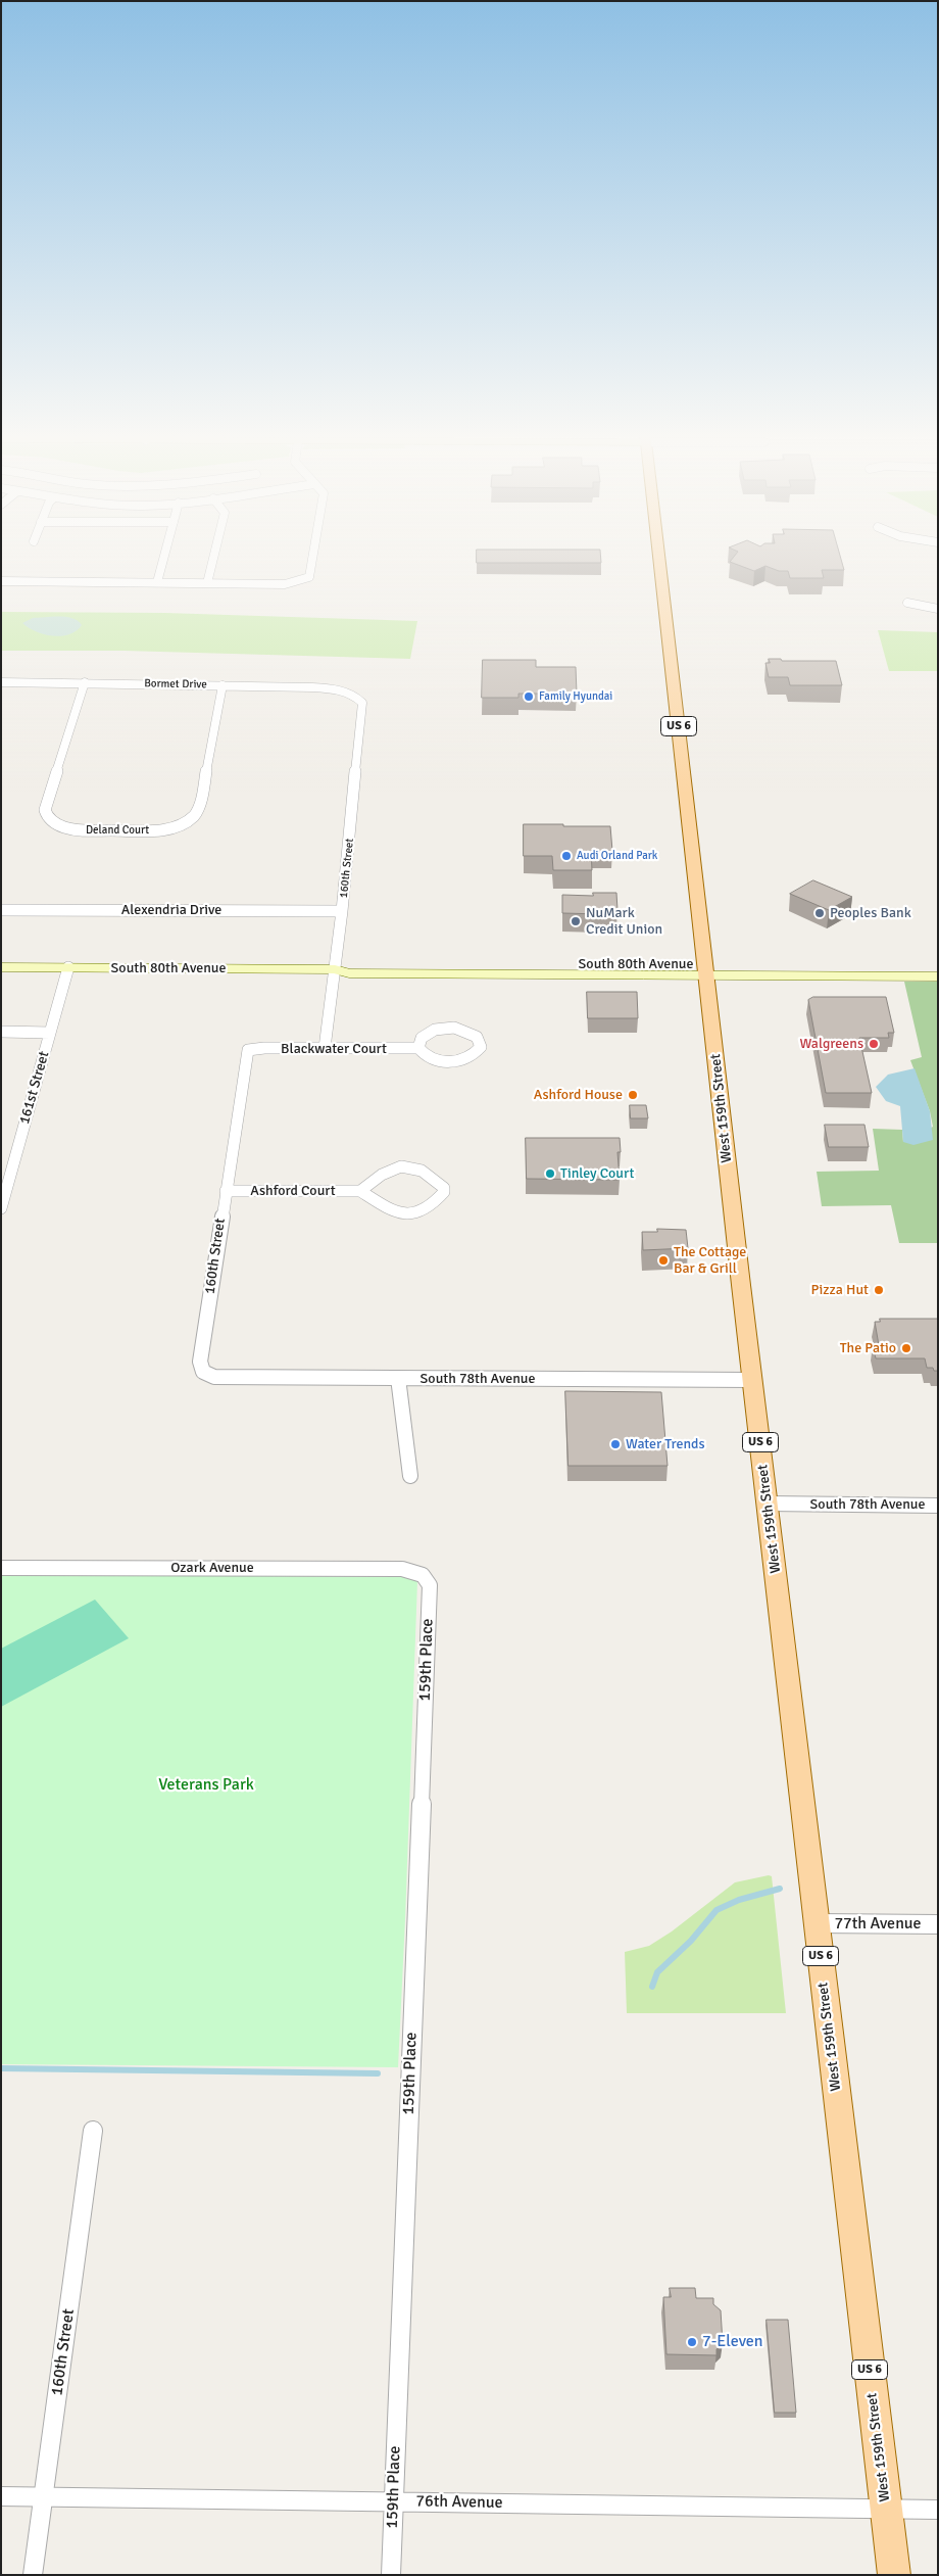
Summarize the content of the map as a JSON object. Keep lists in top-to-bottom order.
{
  "streets": {
    "main road": ["US 6", "West 159th Street"],
    "street": [
      "Bormet Drive",
      "Deland Court",
      "160th Street",
      "Alexendria Drive",
      "South 80th Avenue",
      "Blackwater Court",
      "161st Street",
      "Ashford Court",
      "South 78th Avenue",
      "Ozark Avenue",
      "159th Place",
      "77th Avenue",
      "76th Avenue"
    ]
  },
  "crossings": [
    ["Bormet Drive", "Deland Court"],
    ["Bormet Drive", "160th Street"],
    ["160th Street", "Alexendria Drive"],
    ["160th Street", "South 80th Avenue"],
    ["160th Street", "Blackwater Court"],
    ["160th Street", "Ashford Court"],
    ["160th Street", "South 78th Avenue"],
    ["160th Street", "76th Avenue"],
    ["South 80th Avenue", "161st Street"],
    ["South 80th Avenue", "West 159th Street"],
    ["West 159th Street", "South 78th Avenue"],
    ["West 159th Street", "77th Avenue"],
    ["West 159th Street", "76th Avenue"],
    ["Ozark Avenue", "159th Place"],
    ["159th Place", "76th Avenue"]
  ],
  "parks": ["Veterans Park"],
  "places": [
    "Family Hyundai",
    "Audi Orland Park",
    "Peoples Bank",
    "NuMark Credit Union",
    "Walgreens",
    "Ashford House",
    "Tinley Court",
    "The Cottage Bar & Grill",
    "Pizza Hut",
    "The Patio",
    "Water Trends",
    "7-Eleven"
  ]
}
